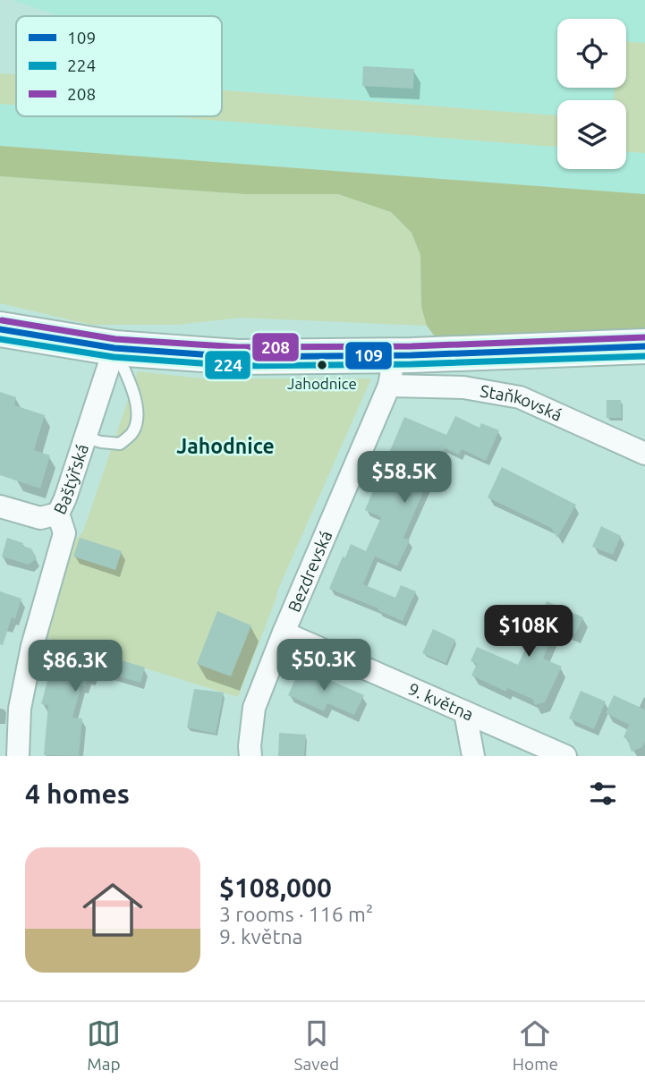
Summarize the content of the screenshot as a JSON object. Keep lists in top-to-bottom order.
{
  "streets": {
    "street": [
      "Staňkovská",
      "Baštýřská",
      "Bezdrevská",
      "9. května"
    ]
  },
  "crossings": [
    ["Staňkovská", "Bezdrevská"],
    ["Bezdrevská", "9. května"]
  ],
  "districts": ["Jahodnice"],
  "places": ["Jahodnice"],
  "lines": ["transit line 208", "transit line 109", "transit line 224"],
  "legend": ["109", "224", "208"],
  "page": {
    "price": [
      "$58.5K",
      "$108K",
      "$50.3K",
      "$86.3K"
    ],
    "heading": "4 homes",
    "list": [
      {
        "name": "$108,000",
        "note": "3 rooms · 116 m² · 9. května"
      }
    ],
    "tabs": ["Map", "Saved", "Home"]
  }
}
